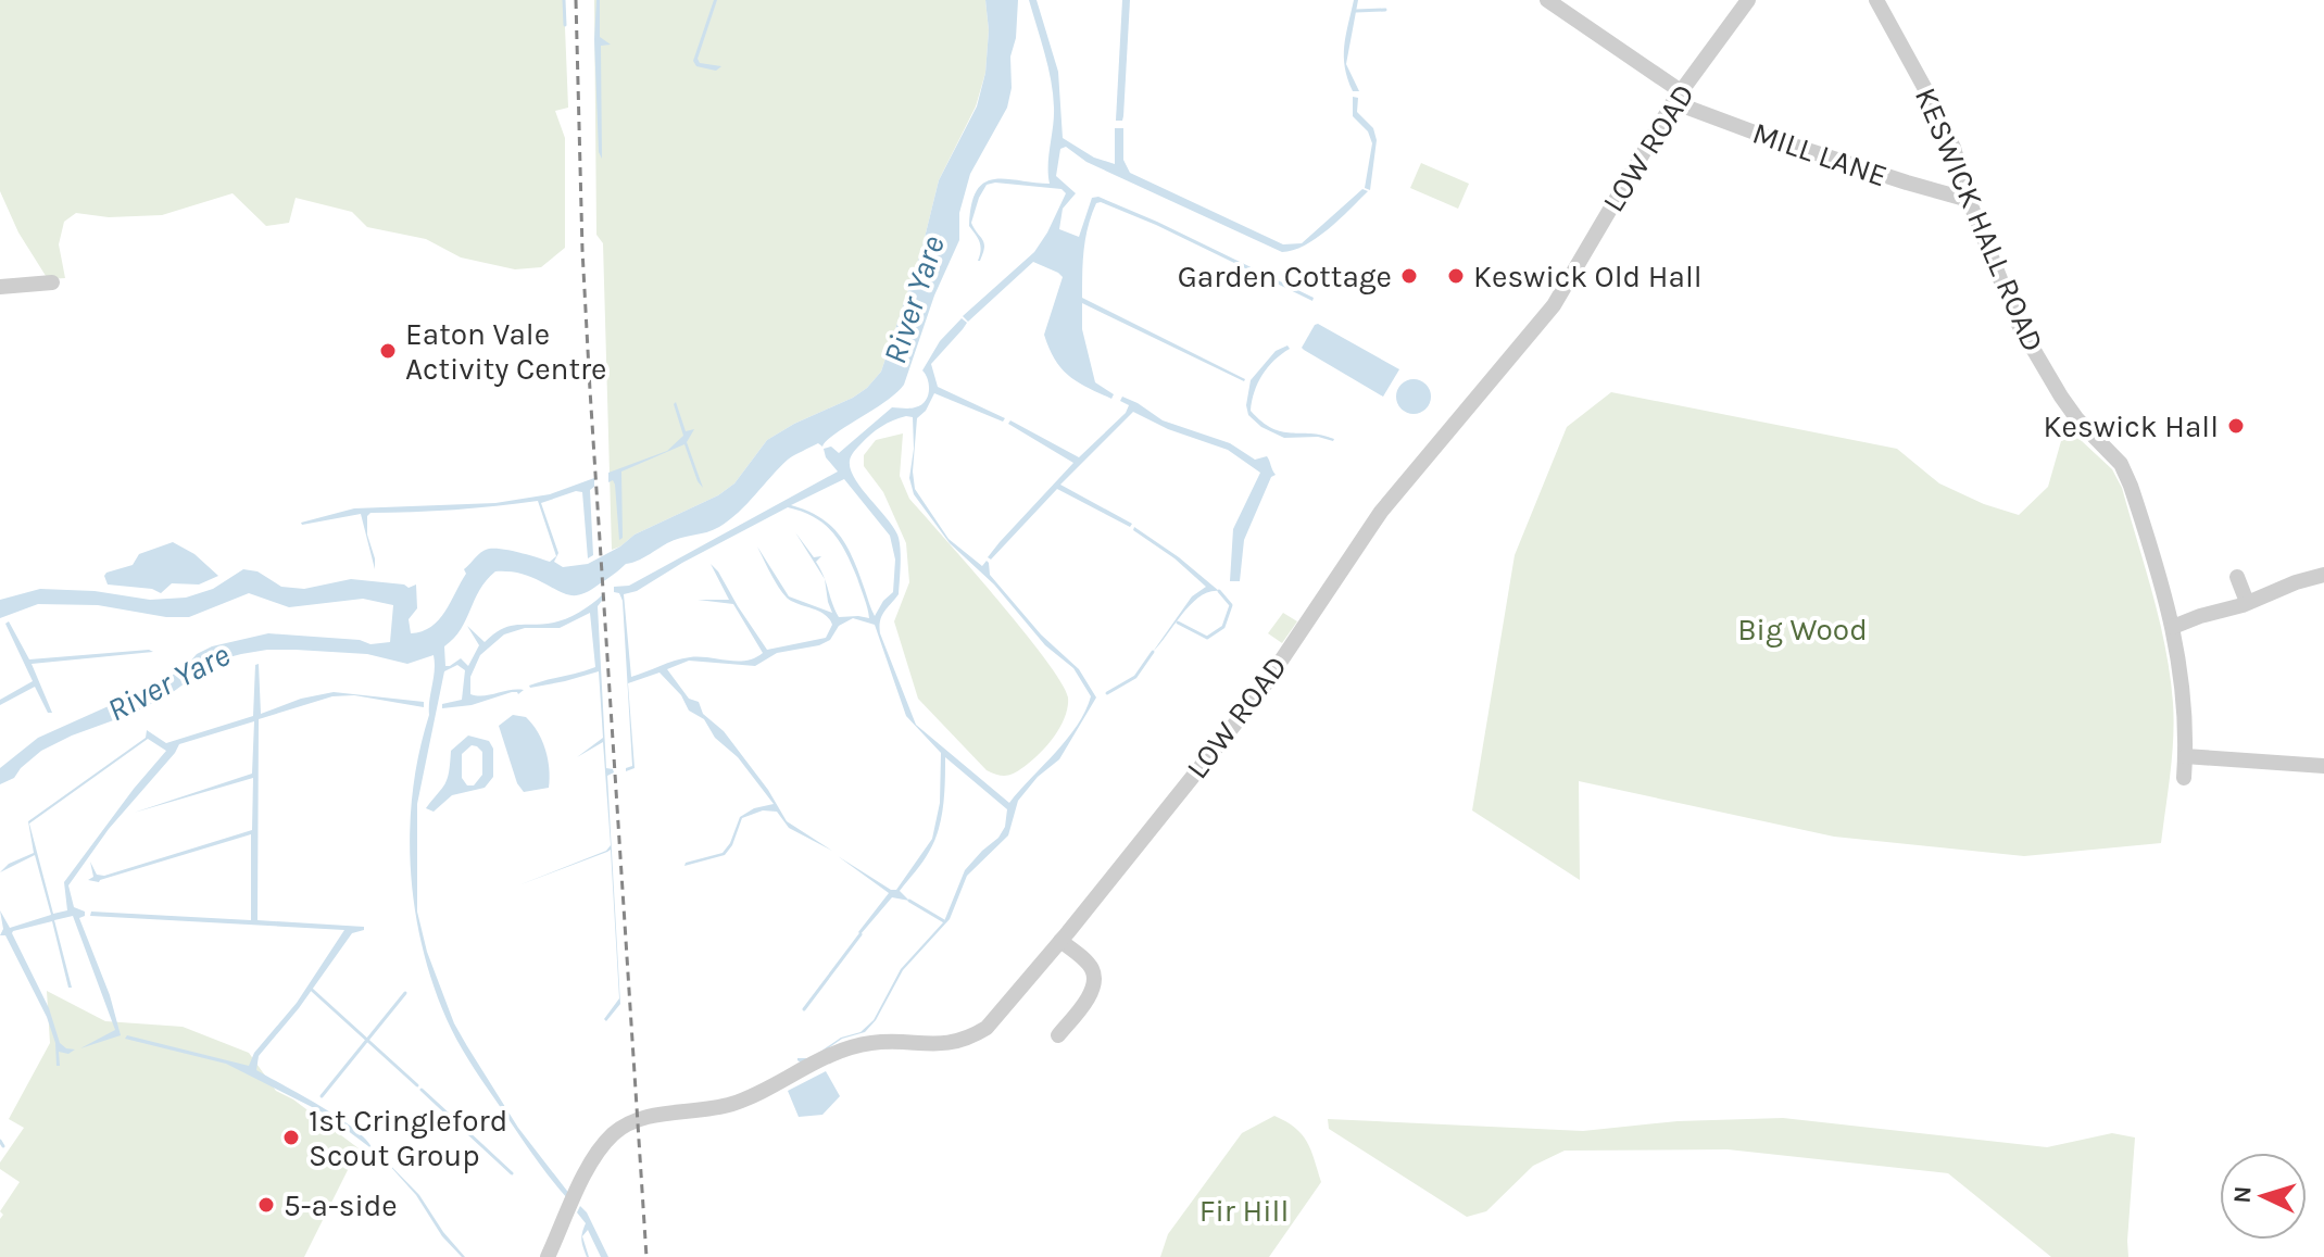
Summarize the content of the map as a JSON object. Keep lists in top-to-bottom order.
{
  "streets": {
    "street": ["LOW ROAD", "MILL LANE", "KESWICK HALL ROAD"]
  },
  "crossings": [
    ["LOW ROAD", "MILL LANE"],
    ["MILL LANE", "KESWICK HALL ROAD"]
  ],
  "water": ["River Yare"],
  "parks": ["Big Wood", "Fir Hill"],
  "places": [
    "Garden Cottage",
    "Keswick Old Hall",
    "Eaton Vale Activity Centre",
    "Keswick Hall",
    "1st Cringleford Scout Group",
    "5-a-side"
  ],
  "north": "left"
}
